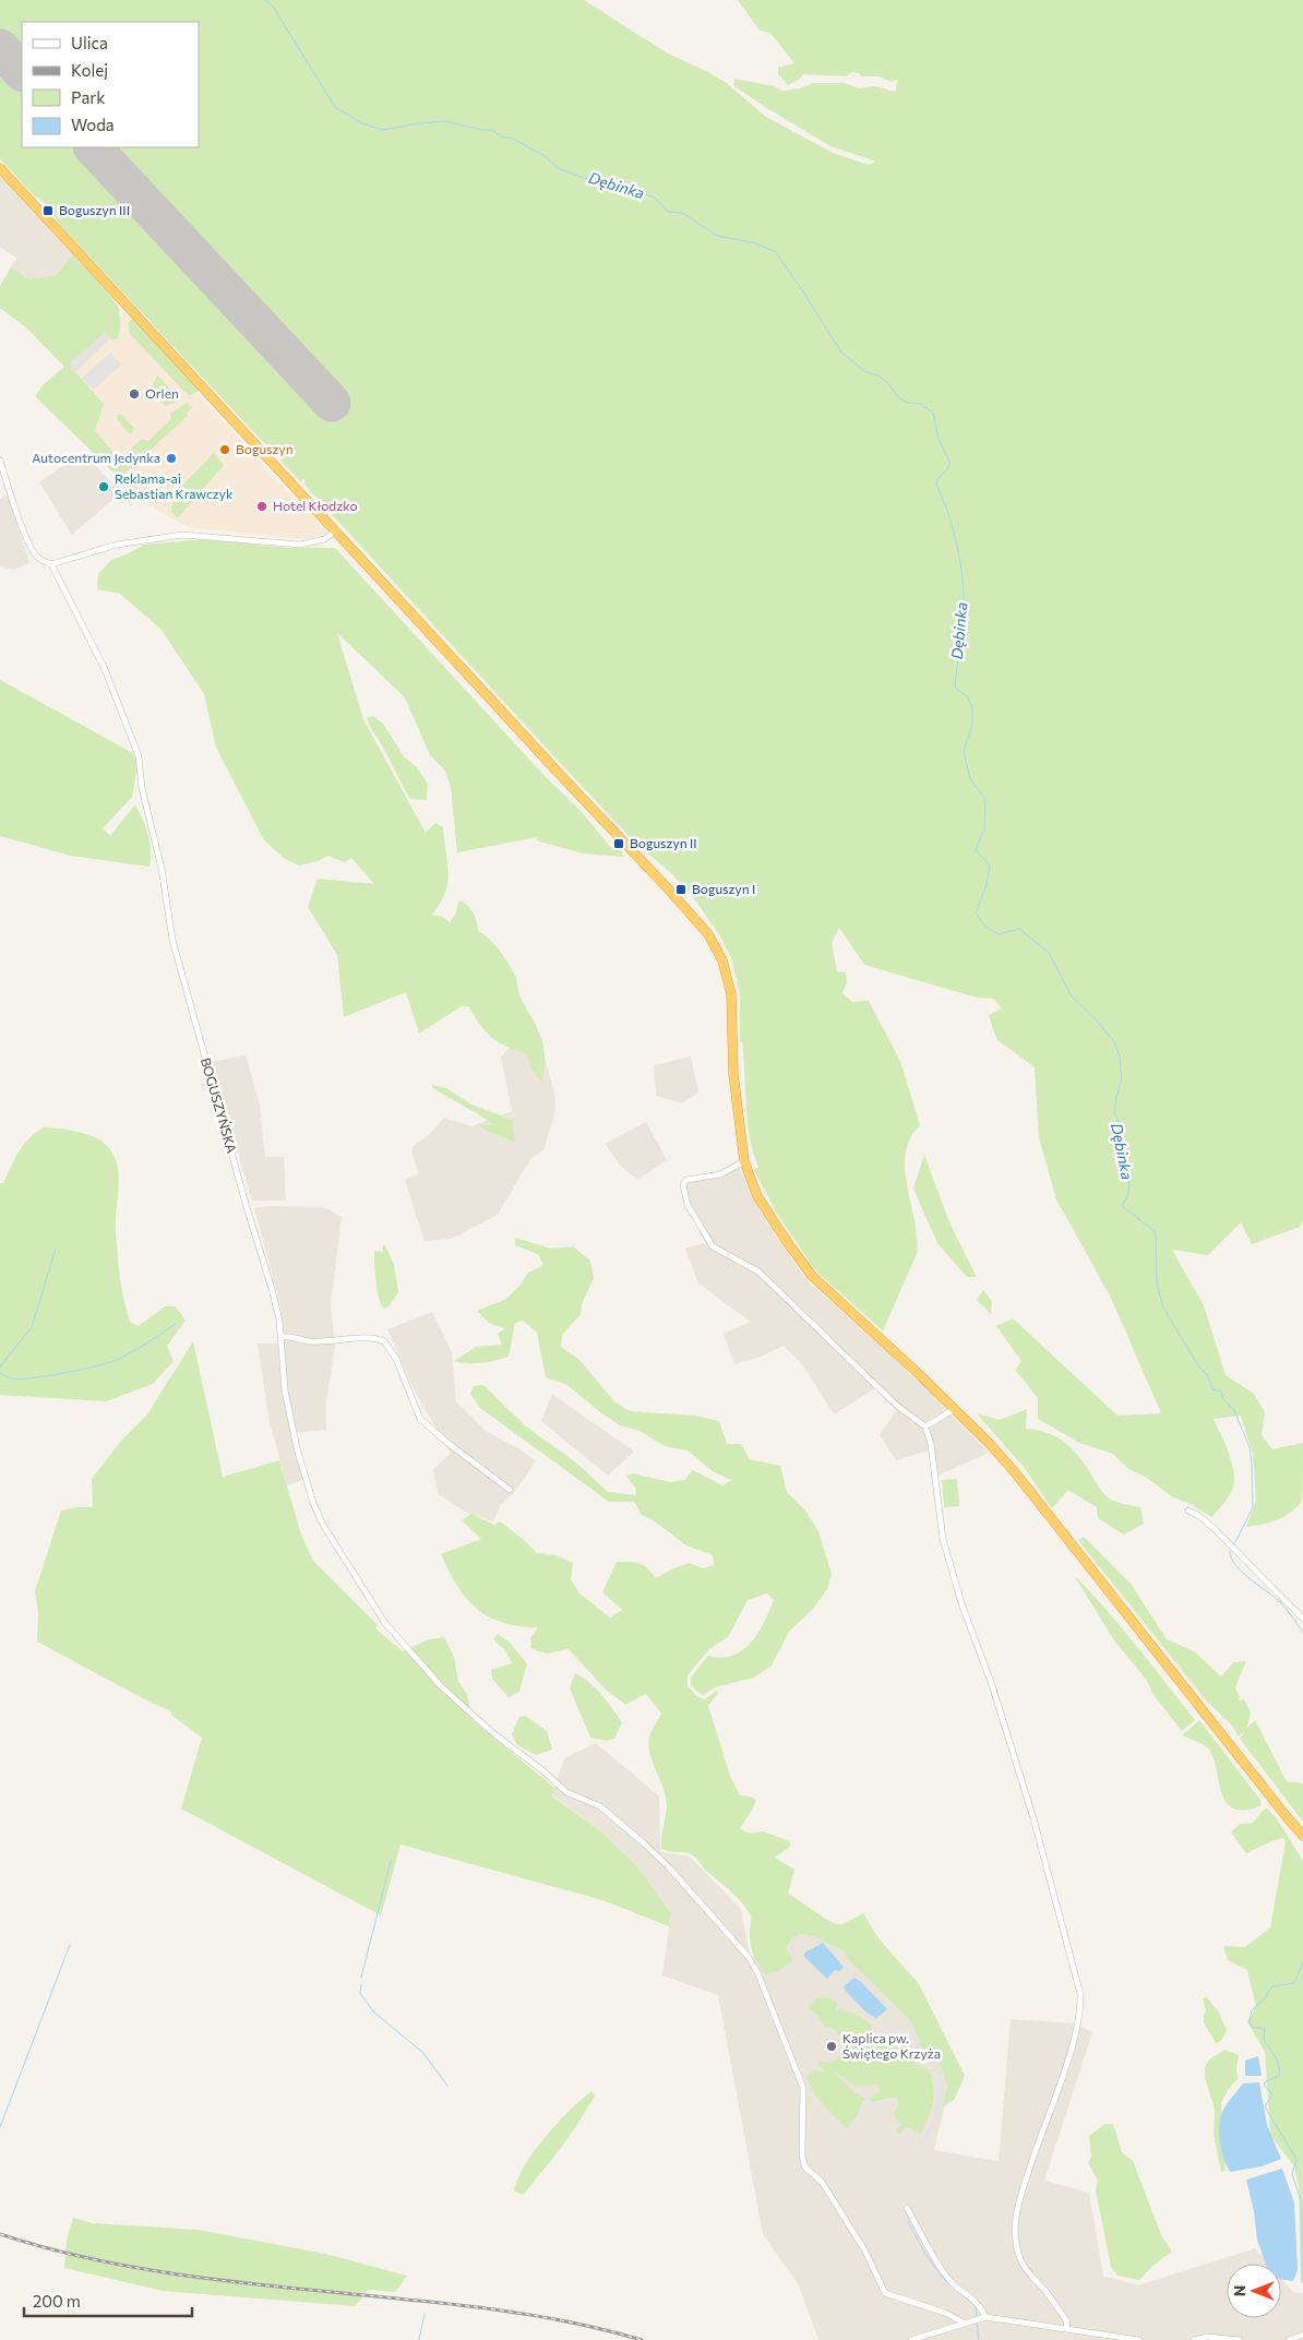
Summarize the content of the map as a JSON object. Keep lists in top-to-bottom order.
{
  "streets": {
    "street": ["BOGUSZYŃSKA"]
  },
  "water": ["Dębinka"],
  "places": {
    "transit": ["Boguszyn III", "Boguszyn II", "Boguszyn I"],
    "other": [
      "Orlen",
      "Boguszyn",
      "Autocentrum Jedynka",
      "Reklama-ai Sebastian Krawczyk",
      "Hotel Kłodzko",
      "Kaplica pw. Świętego Krzyża"
    ]
  },
  "legend": [
    "Ulica",
    "Kolej",
    "Park",
    "Woda"
  ],
  "scale_bar": "200 m",
  "north": "left"
}
